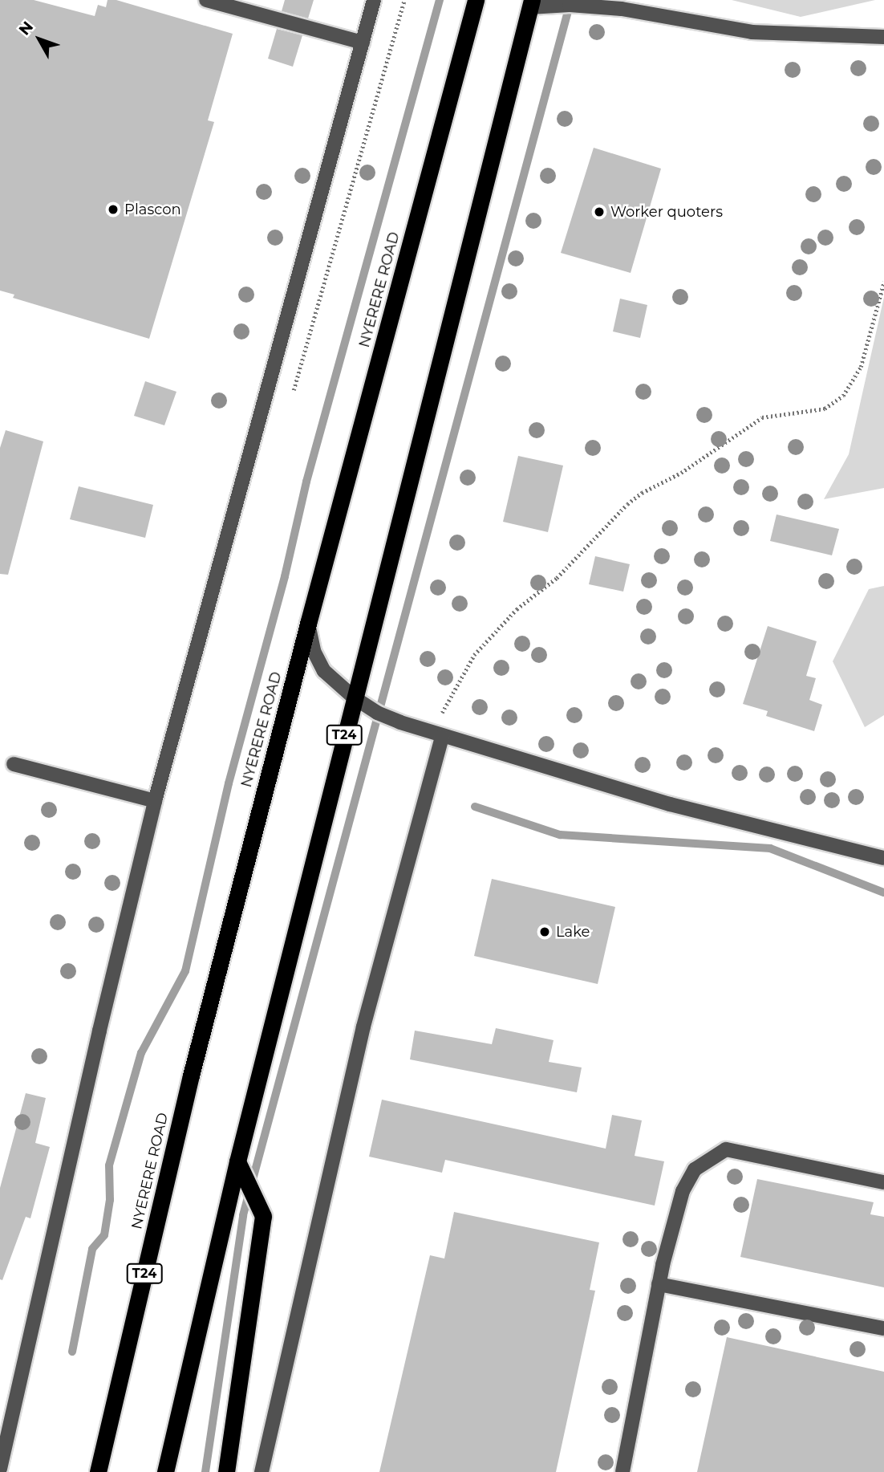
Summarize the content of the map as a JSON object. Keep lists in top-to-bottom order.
{
  "streets": {
    "highway": ["NYERERE ROAD", "T24"]
  },
  "places": ["Plascon", "Worker quoters", "Lake"],
  "north": "top left"
}
